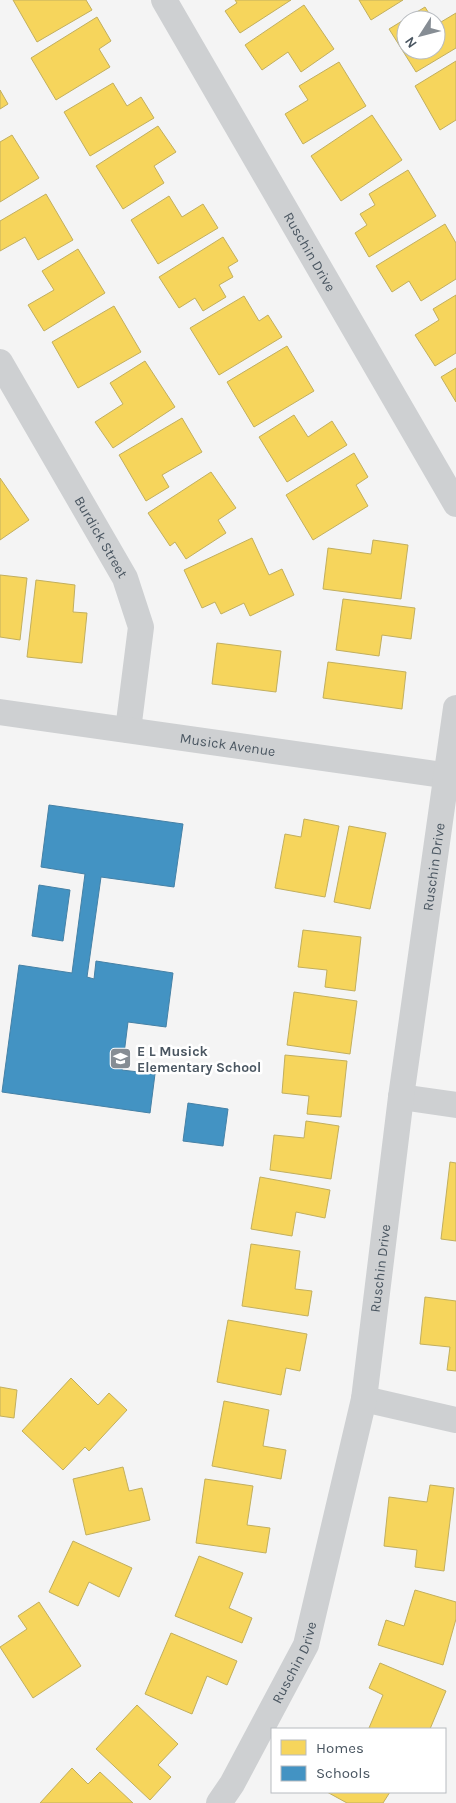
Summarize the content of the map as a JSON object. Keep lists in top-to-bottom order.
{
  "streets": {
    "street": ["Ruschin Drive", "Burdick Street", "Musick Avenue"]
  },
  "crossings": [
    ["Ruschin Drive", "Musick Avenue"],
    ["Burdick Street", "Musick Avenue"]
  ],
  "places": {
    "school or university": ["E L Musick Elementary School"]
  },
  "legend": ["Homes", "Schools"],
  "north": "bottom left"
}
